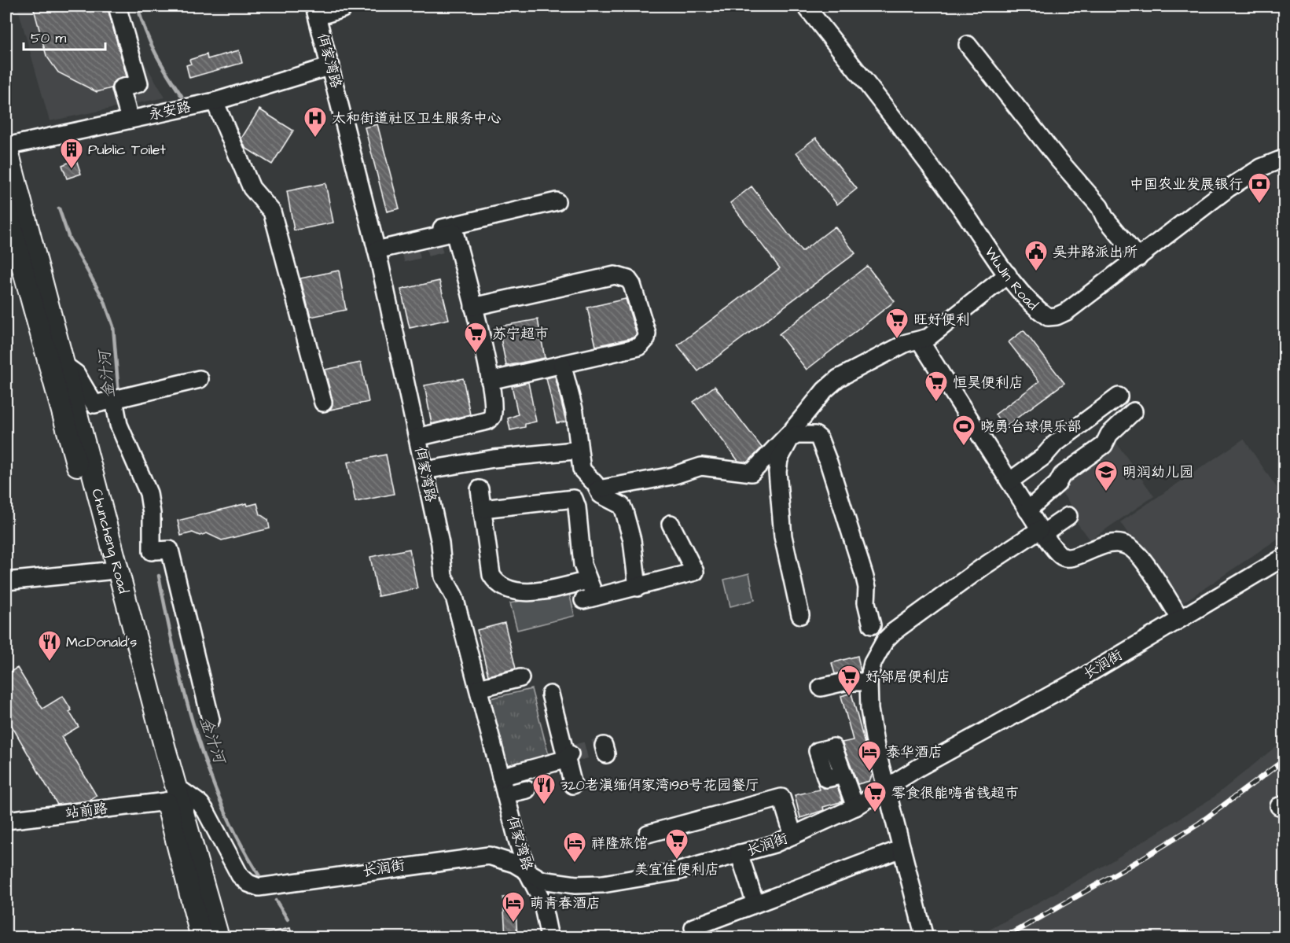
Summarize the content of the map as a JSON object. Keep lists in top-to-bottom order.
{
  "streets": {
    "main road": ["Chuncheng Road"],
    "street": [
      "佴家湾路",
      "永安路",
      "WuJin Road",
      "长润街",
      "站前路"
    ]
  },
  "crossings": [
    ["佴家湾路", "永安路"],
    ["佴家湾路", "长润街"],
    ["永安路", "Chuncheng Road"],
    ["Chuncheng Road", "长润街"],
    ["Chuncheng Road", "站前路"],
    ["长润街", "站前路"]
  ],
  "water": ["金汁河"],
  "places": {
    "hospital": ["太和街道社区卫生服务中心"],
    "building": ["Public Toilet"],
    "bank": ["中国农业发展银行"],
    "public building": ["吴井路派出所"],
    "supermarket": [
      "旺好便利",
      "苏宁超市",
      "恒昊便利店",
      "好邻居便利店",
      "零食很能嗨省钱超市",
      "美宜佳便利店"
    ],
    "sports": ["晓勇·台球俱乐部"],
    "school or university": ["明润幼儿园"],
    "restaurant": ["McDonald's", "320老滇缅佴家湾198号花园餐厅"],
    "hotel": ["泰华酒店", "祥隆旅馆", "萌青春酒店"]
  },
  "scale_bar": "50 m"
}
